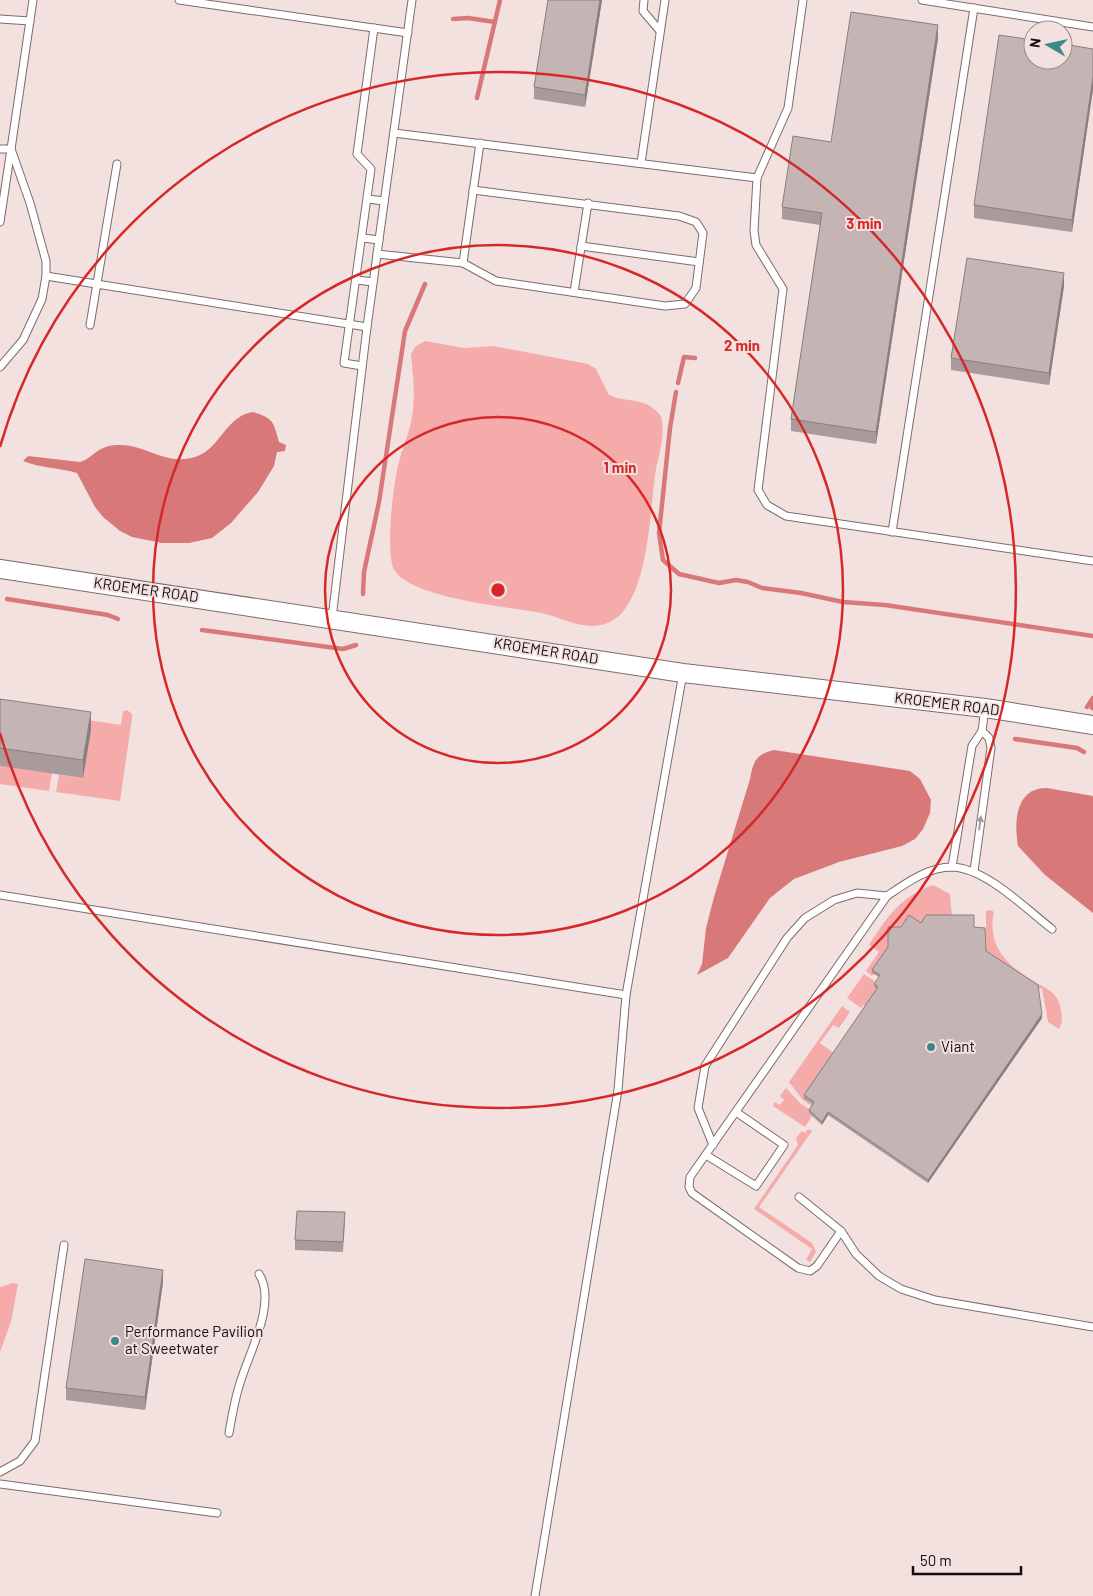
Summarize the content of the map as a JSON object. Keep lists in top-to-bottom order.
{
  "streets": {
    "street": ["KROEMER ROAD"]
  },
  "places": ["Viant", "Performance Pavilion at Sweetwater"],
  "scale_bar": "50 m",
  "north": "left",
  "rings": ["3 min", "2 min", "1 min"]
}
